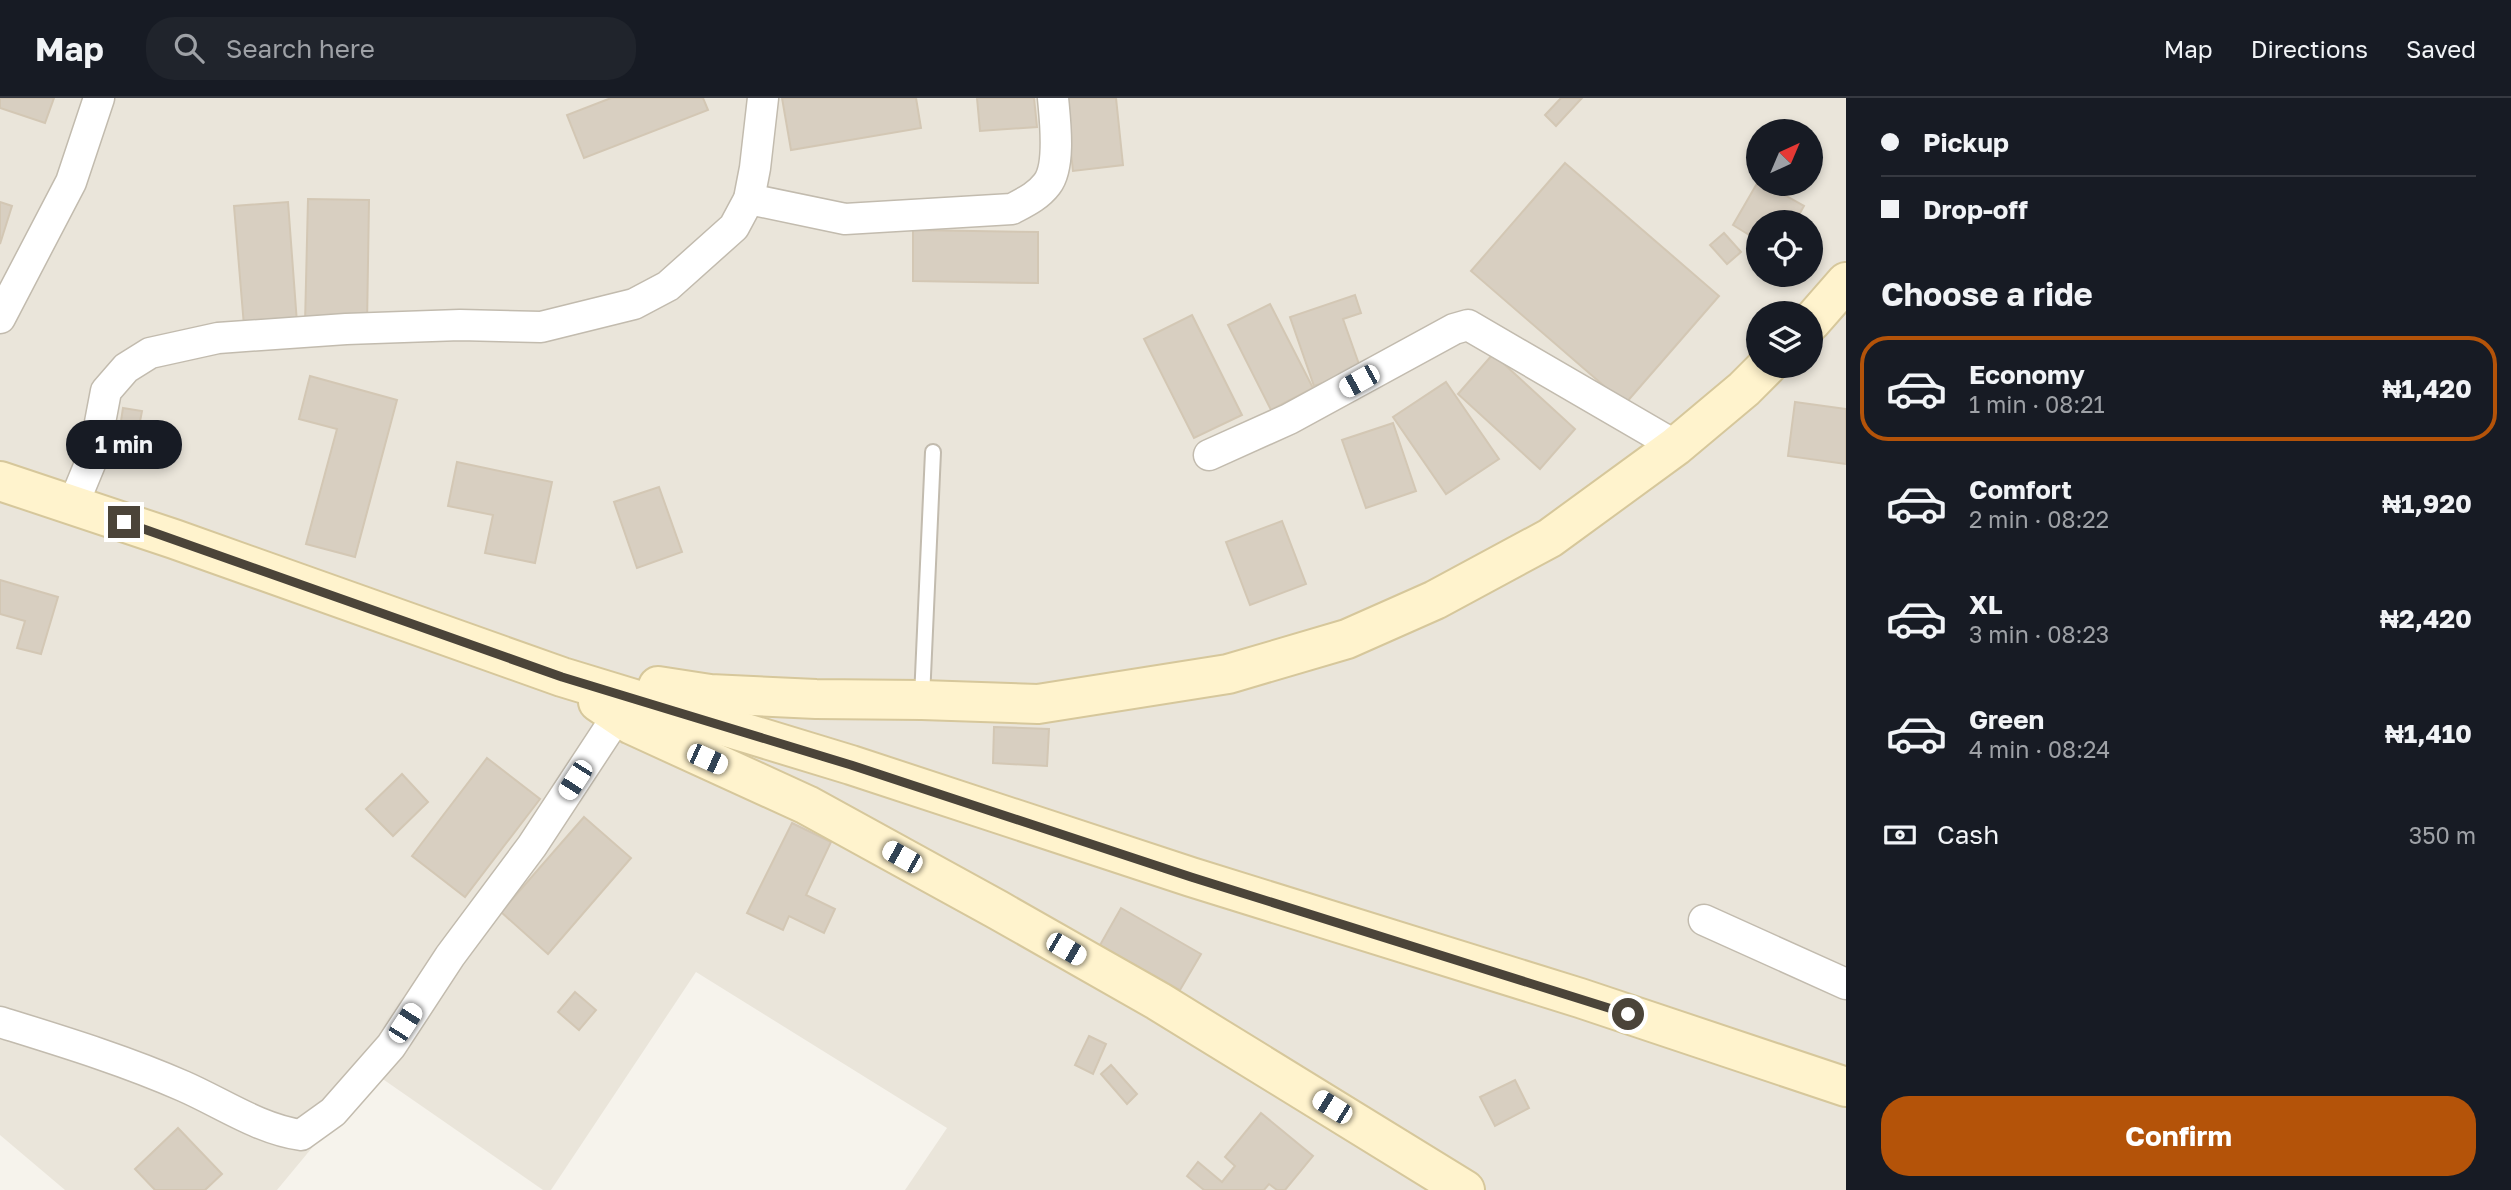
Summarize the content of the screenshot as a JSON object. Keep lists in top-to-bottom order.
{
  "north": "top right",
  "page": {
    "header": "Map",
    "search": "Search here",
    "nav": ["Map", "Directions", "Saved"],
    "banner": ["Pickup", "Drop-off"],
    "heading": "Choose a ride",
    "list": [
      {
        "name": "Economy",
        "note": "1 min · 08:21",
        "value": "₦1,420"
      },
      {
        "name": "Comfort",
        "note": "2 min · 08:22",
        "value": "₦1,920"
      },
      {
        "name": "XL",
        "note": "3 min · 08:23",
        "value": "₦2,420"
      },
      {
        "name": "Green",
        "note": "4 min · 08:24",
        "value": "₦1,410"
      }
    ],
    "bubble": "1 min",
    "pay": ["Cash", "350 m"],
    "buttons": "Confirm"
  }
}
